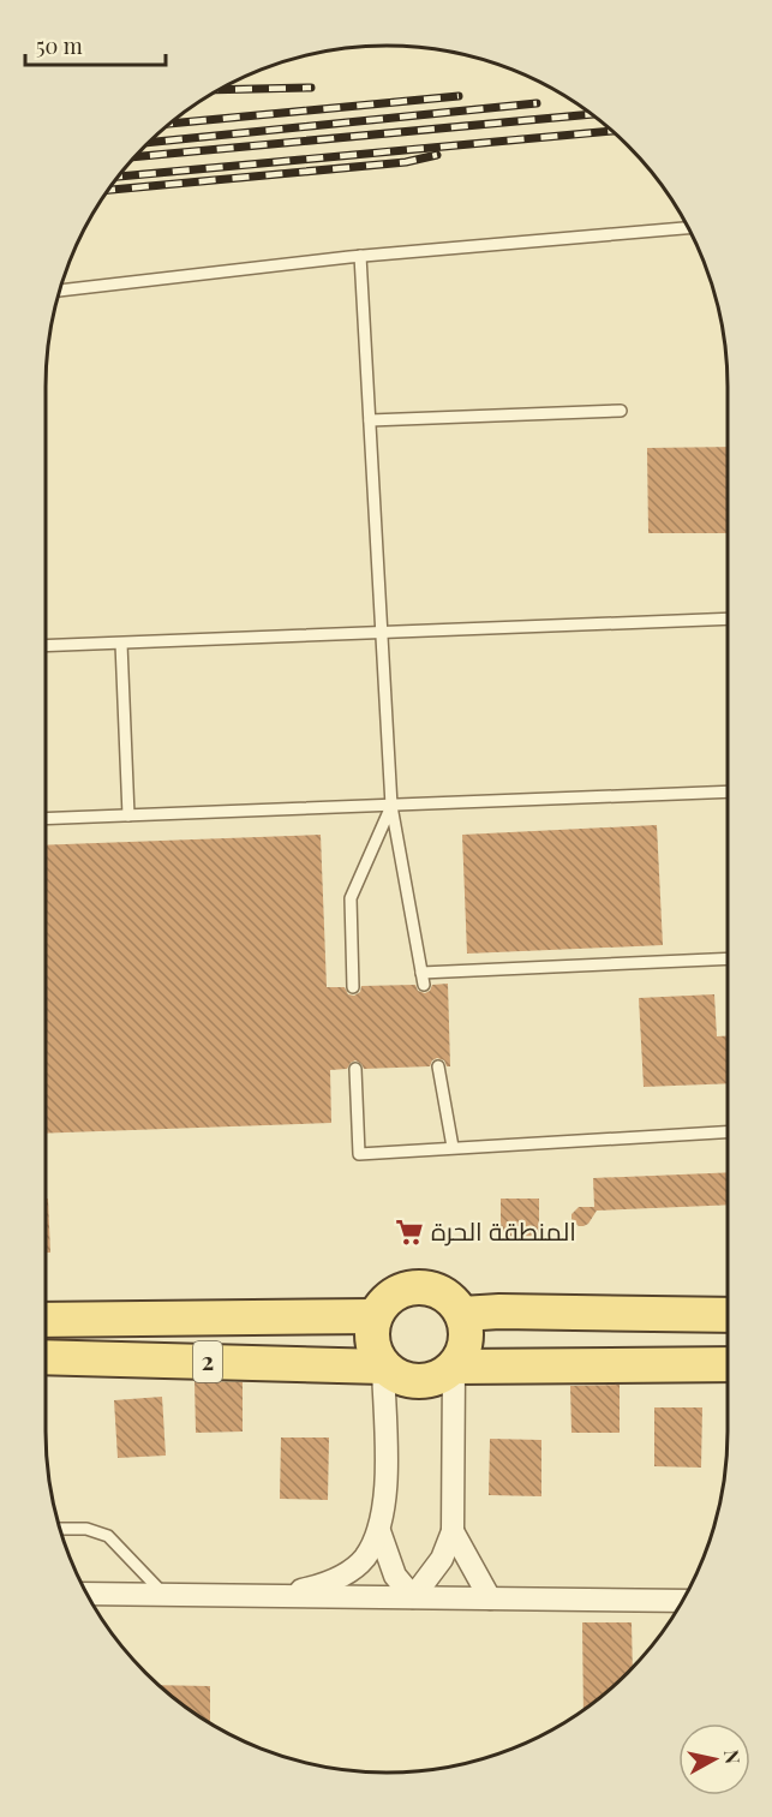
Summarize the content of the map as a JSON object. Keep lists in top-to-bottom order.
{
  "streets": {
    "main road": ["2"]
  },
  "places": {
    "supermarket": ["المنطقة الحرة"]
  },
  "scale_bar": "50 m",
  "north": "right"
}
